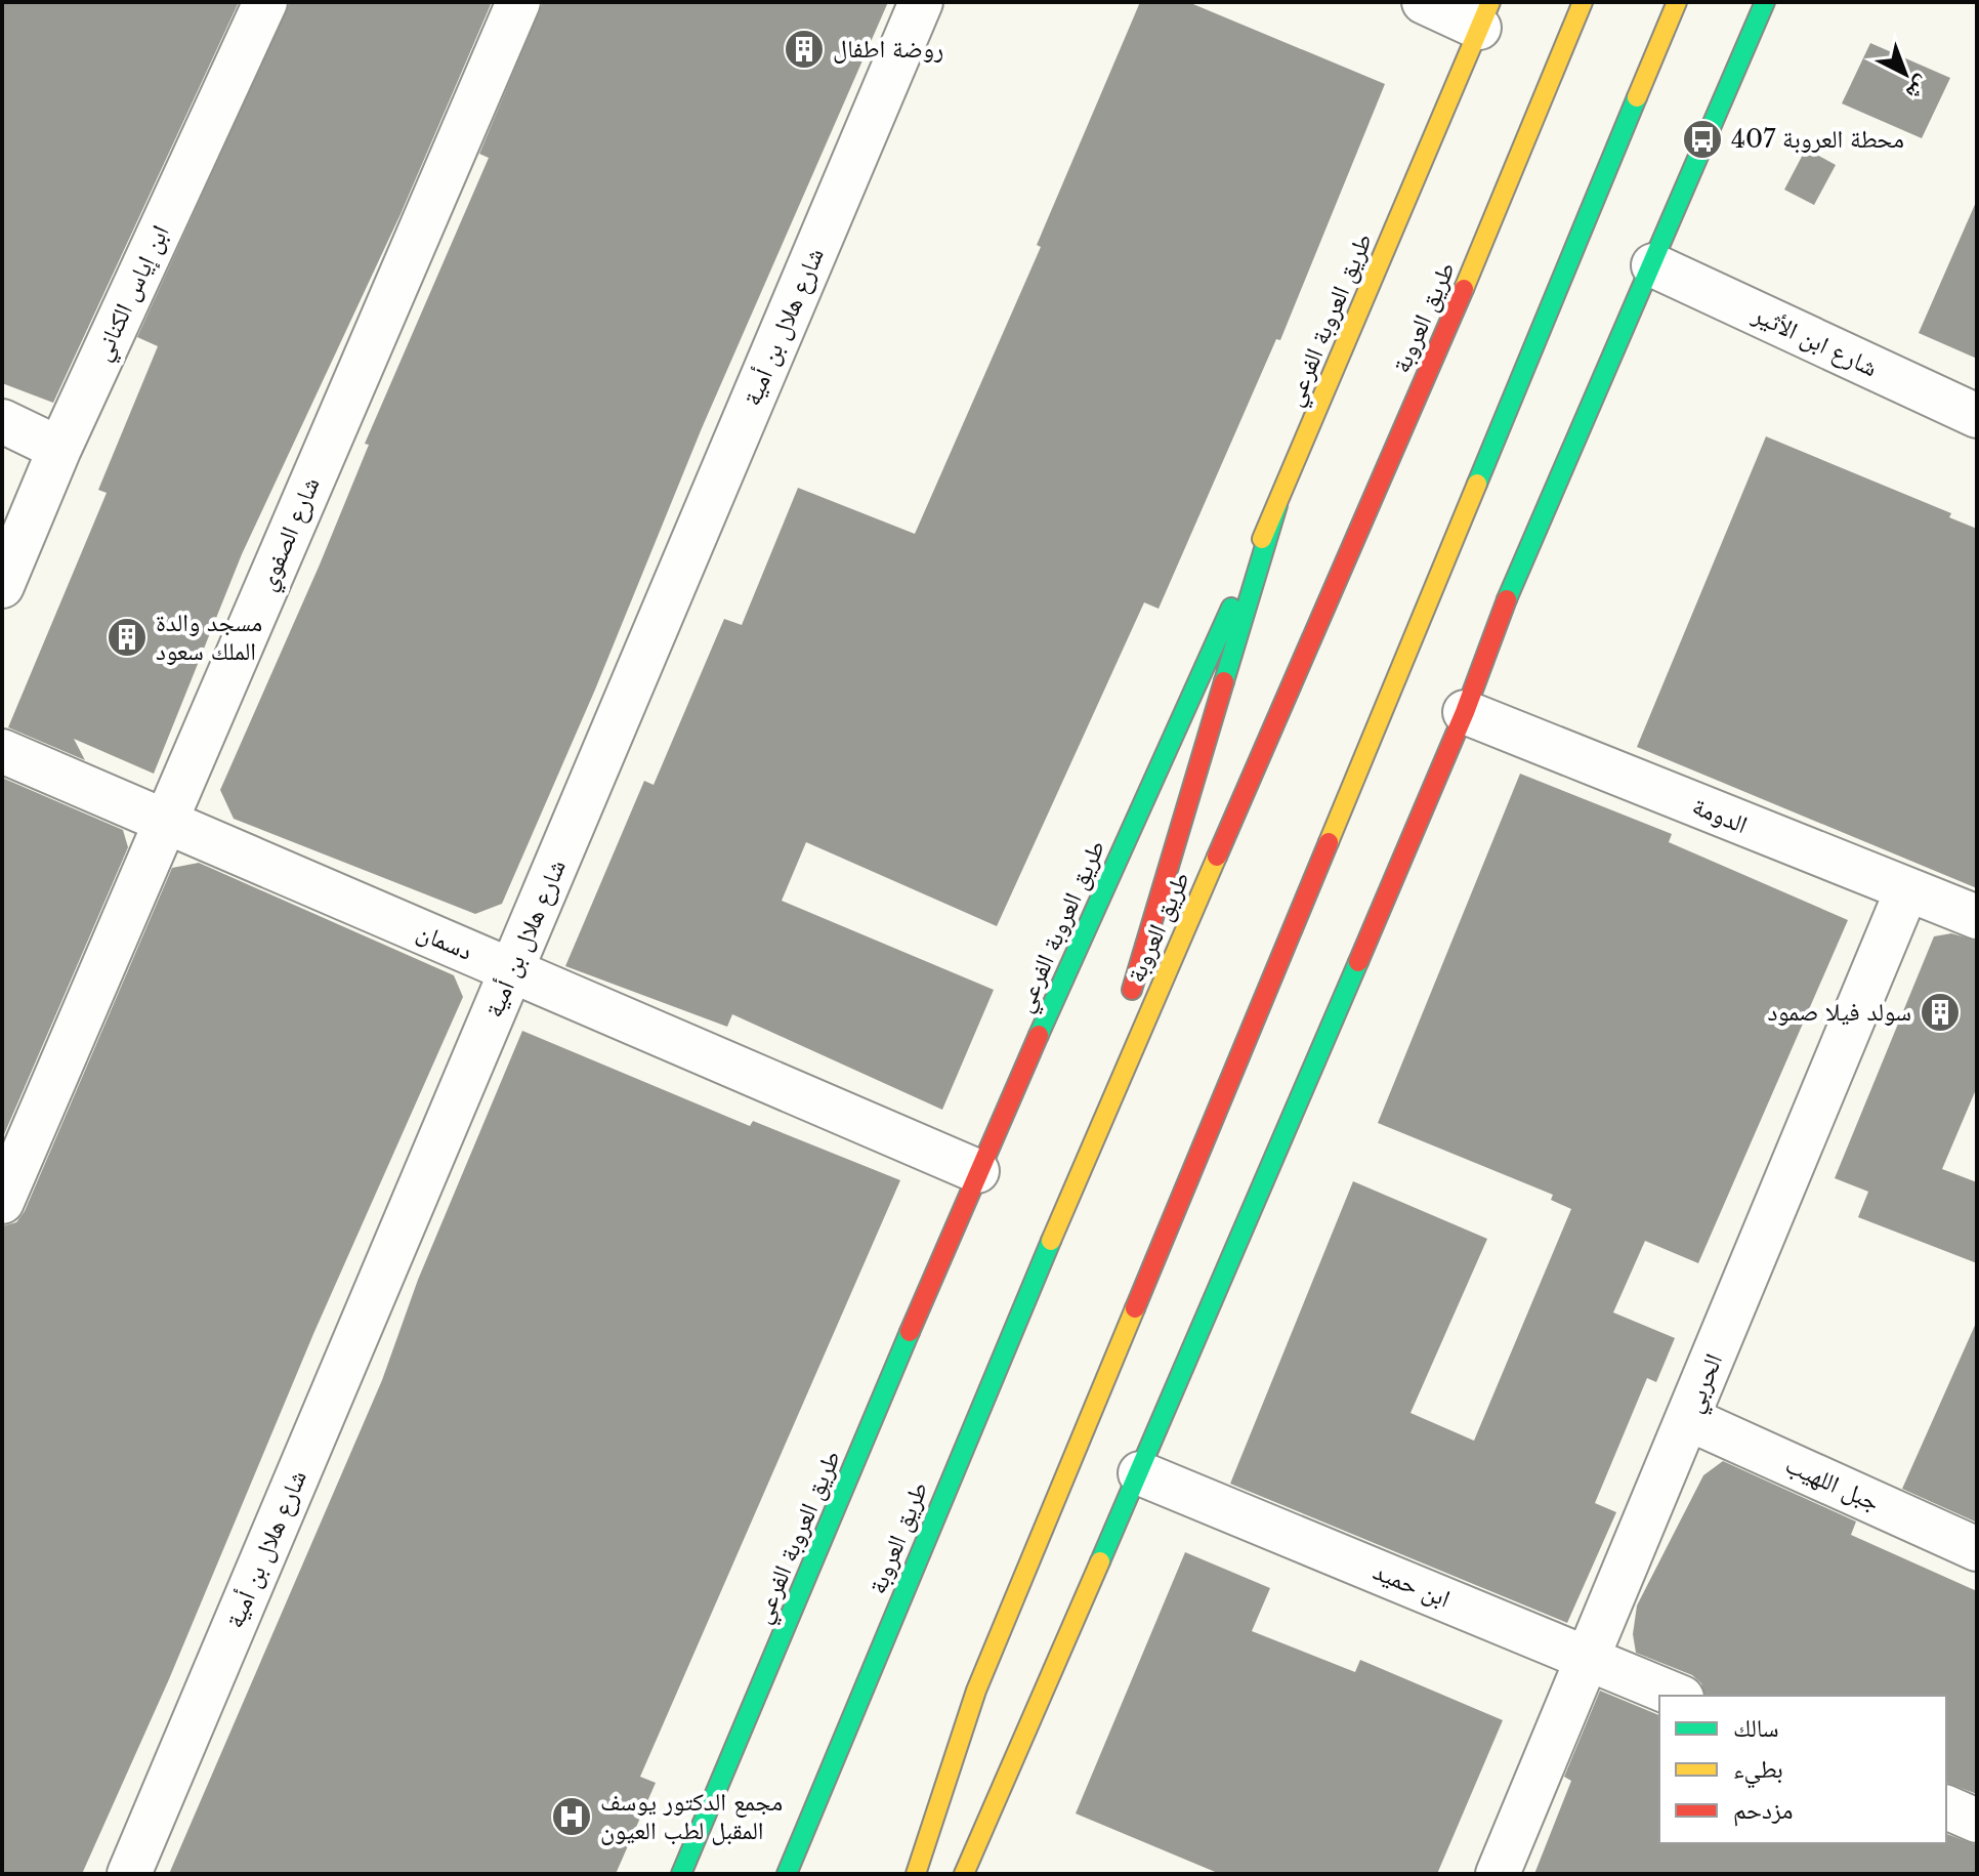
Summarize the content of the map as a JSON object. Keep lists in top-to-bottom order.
{
  "streets": {
    "main road": ["طريق العروبة", "طريق العروبة الفرعي"],
    "street": [
      "ابن إياس الكناني",
      "شارع هلال بن أمية",
      "شارع ابن الأثير",
      "شارع الصفوي",
      "الدومة",
      "دسمان",
      "الحربي",
      "جبل اللهيب",
      "ابن حميد"
    ]
  },
  "crossings": [
    ["طريق العروبة الفرعي", "دسمان"],
    ["شارع هلال بن أمية", "دسمان"],
    ["شارع الصفوي", "دسمان"],
    ["الدومة", "الحربي"],
    ["الحربي", "جبل اللهيب"],
    ["الحربي", "ابن حميد"]
  ],
  "places": {
    "building": ["روضة اطفال", "مسجد والدة الملك سعود", "سولد فيلا صمود"],
    "bus stop": ["محطة العروبة 407"],
    "hospital": ["مجمع الدكتور يوسف المقبل لطب العيون"]
  },
  "legend": ["سالك", "بطيء", "مزدحم"],
  "north": "bottom right"
}
